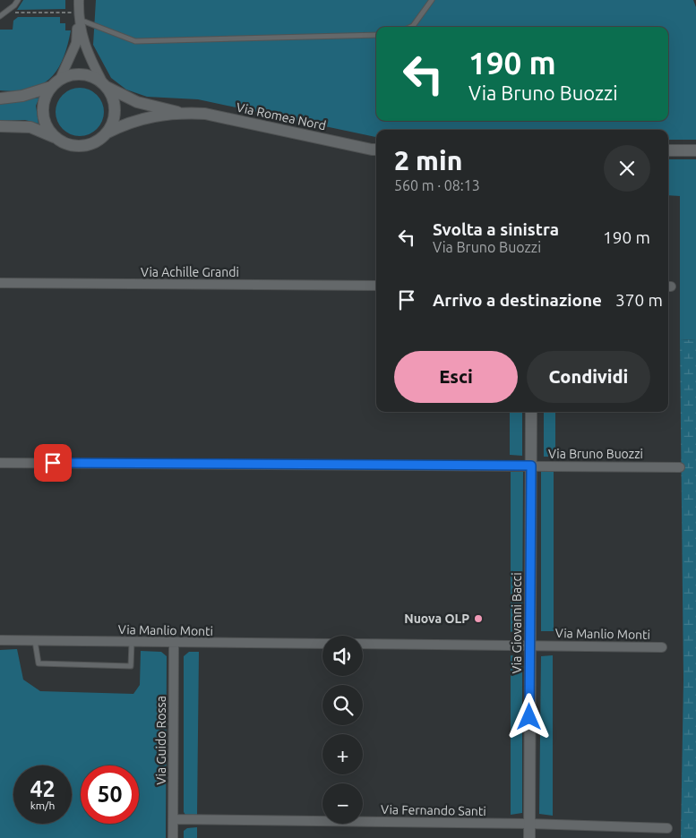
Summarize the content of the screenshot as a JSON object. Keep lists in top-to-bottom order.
{
  "streets": {
    "main road": ["Via Romea Nord", "Via Giovanni Bacci"],
    "street": [
      "Via Achille Grandi",
      "Via Bruno Buozzi",
      "Via Manlio Monti",
      "Via Guido Rossa",
      "Via Fernando Santi"
    ]
  },
  "crossings": [
    ["Via Bruno Buozzi", "Via Giovanni Bacci"],
    ["Via Giovanni Bacci", "Via Manlio Monti"],
    ["Via Giovanni Bacci", "Via Fernando Santi"],
    ["Via Manlio Monti", "Via Guido Rossa"],
    ["Via Guido Rossa", "Via Fernando Santi"]
  ],
  "places": ["Nuova OLP"],
  "page": {
    "turn": ["190 m", "Via Bruno Buozzi"],
    "heading": ["2 min", "560 m · 08:13"],
    "list": [
      {
        "name": "Svolta a sinistra",
        "note": "Via Bruno Buozzi",
        "value": "190 m"
      },
      {
        "name": "Arrivo a destinazione",
        "value": "370 m"
      }
    ],
    "buttons": ["Esci", "Condividi"],
    "map_buttons": ["+", "−"],
    "speed": "42 km/h",
    "limit": "50"
  }
}
